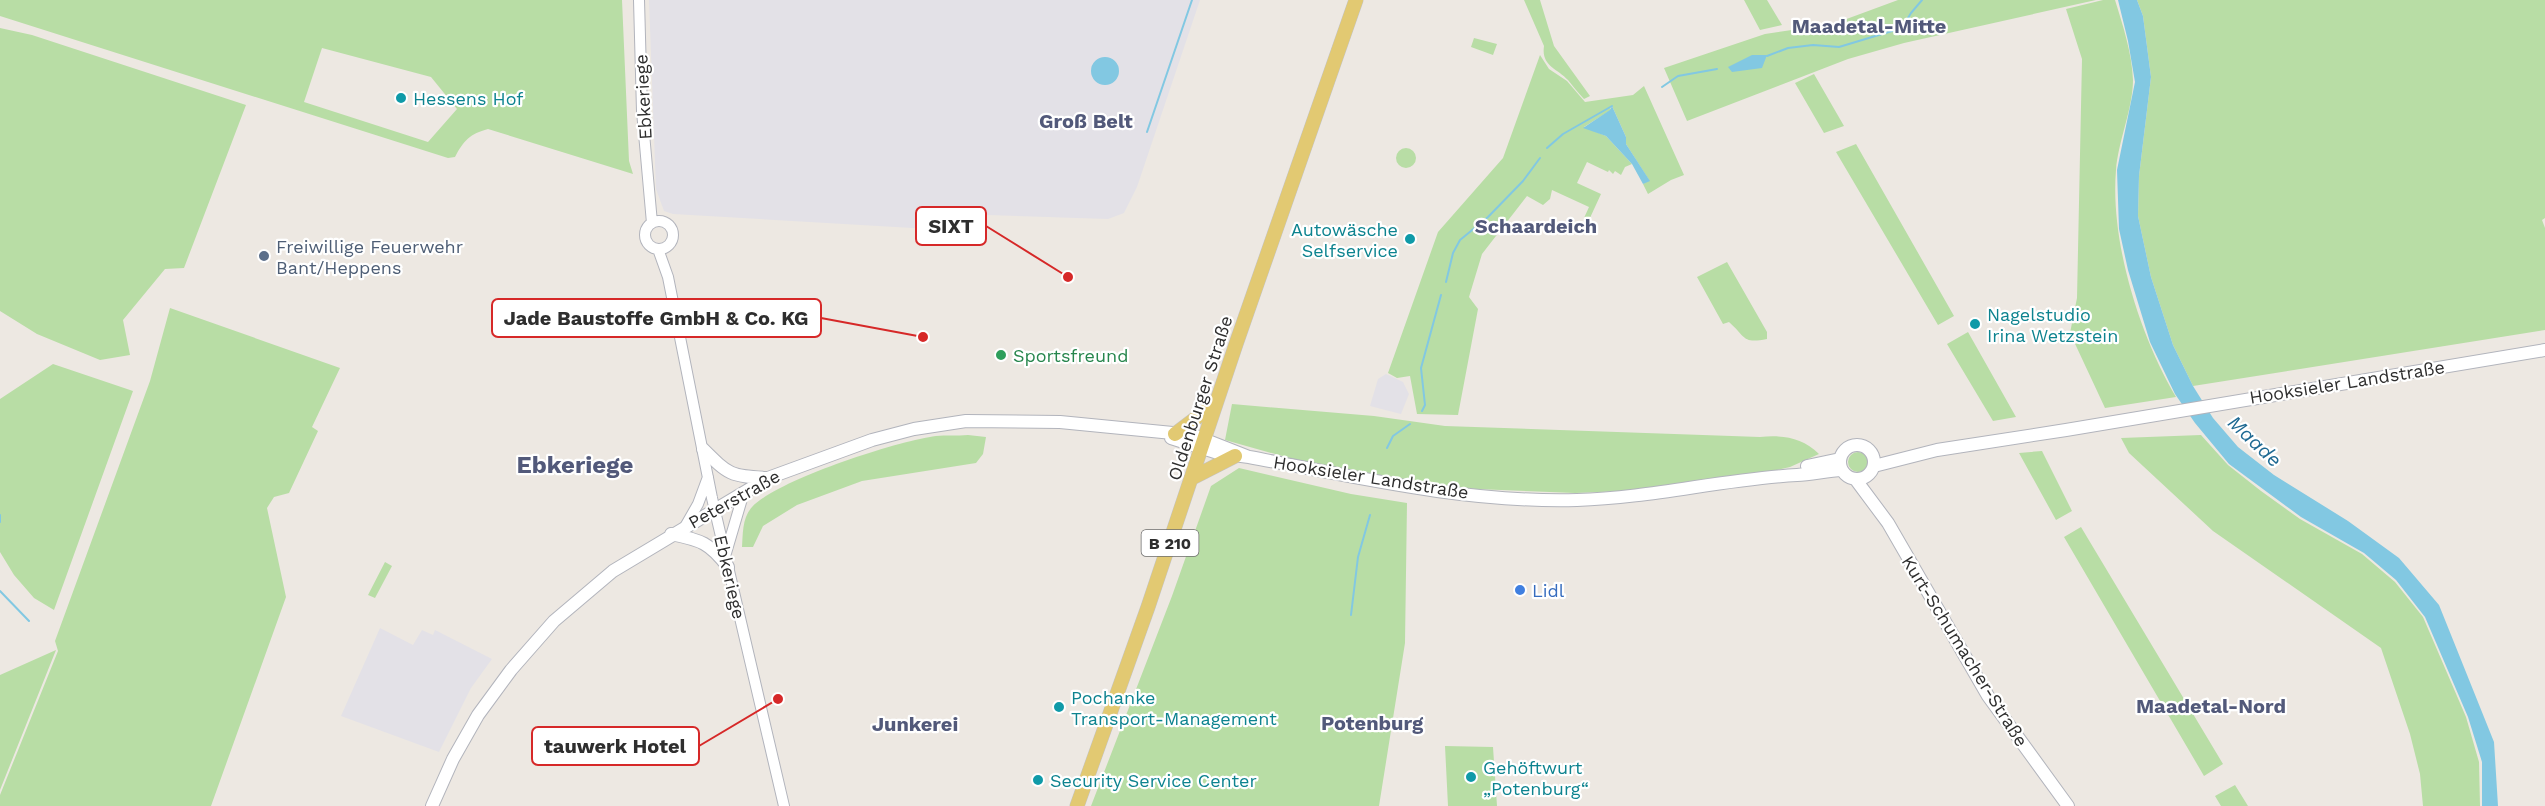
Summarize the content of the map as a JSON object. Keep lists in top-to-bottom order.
{
  "streets": {
    "main road": [
      "Hooksieler Landstraße",
      "Oldenburger Straße",
      "Peterstraße",
      "B 210",
      "Kurt-Schumacher-Straße"
    ],
    "street": ["Ebkeriege"]
  },
  "crossings": [
    ["Ebkeriege", "Peterstraße"],
    ["Hooksieler Landstraße", "Oldenburger Straße"],
    ["Hooksieler Landstraße", "Peterstraße"],
    ["Hooksieler Landstraße", "Kurt-Schumacher-Straße"],
    ["Oldenburger Straße", "Peterstraße"]
  ],
  "districts": [
    "Maadetal-Mitte",
    "Groß Belt",
    "Schaardeich",
    "Ebkeriege",
    "Maadetal-Nord",
    "Potenburg",
    "Junkerei"
  ],
  "water": ["Maade"],
  "places": [
    "Hessens Hof",
    "Autowäsche Selfservice",
    "Freiwillige Feuerwehr Bant/Heppens",
    "SIXT",
    "Nagelstudio Irina Wetzstein",
    "Jade Baustoffe GmbH & Co. KG",
    "Sportsfreund",
    "Lidl",
    "tauwerk Hotel",
    "Pochanke Transport-Management",
    "Gehöftwurt „Potenburg“",
    "Security Service Center"
  ]
}
